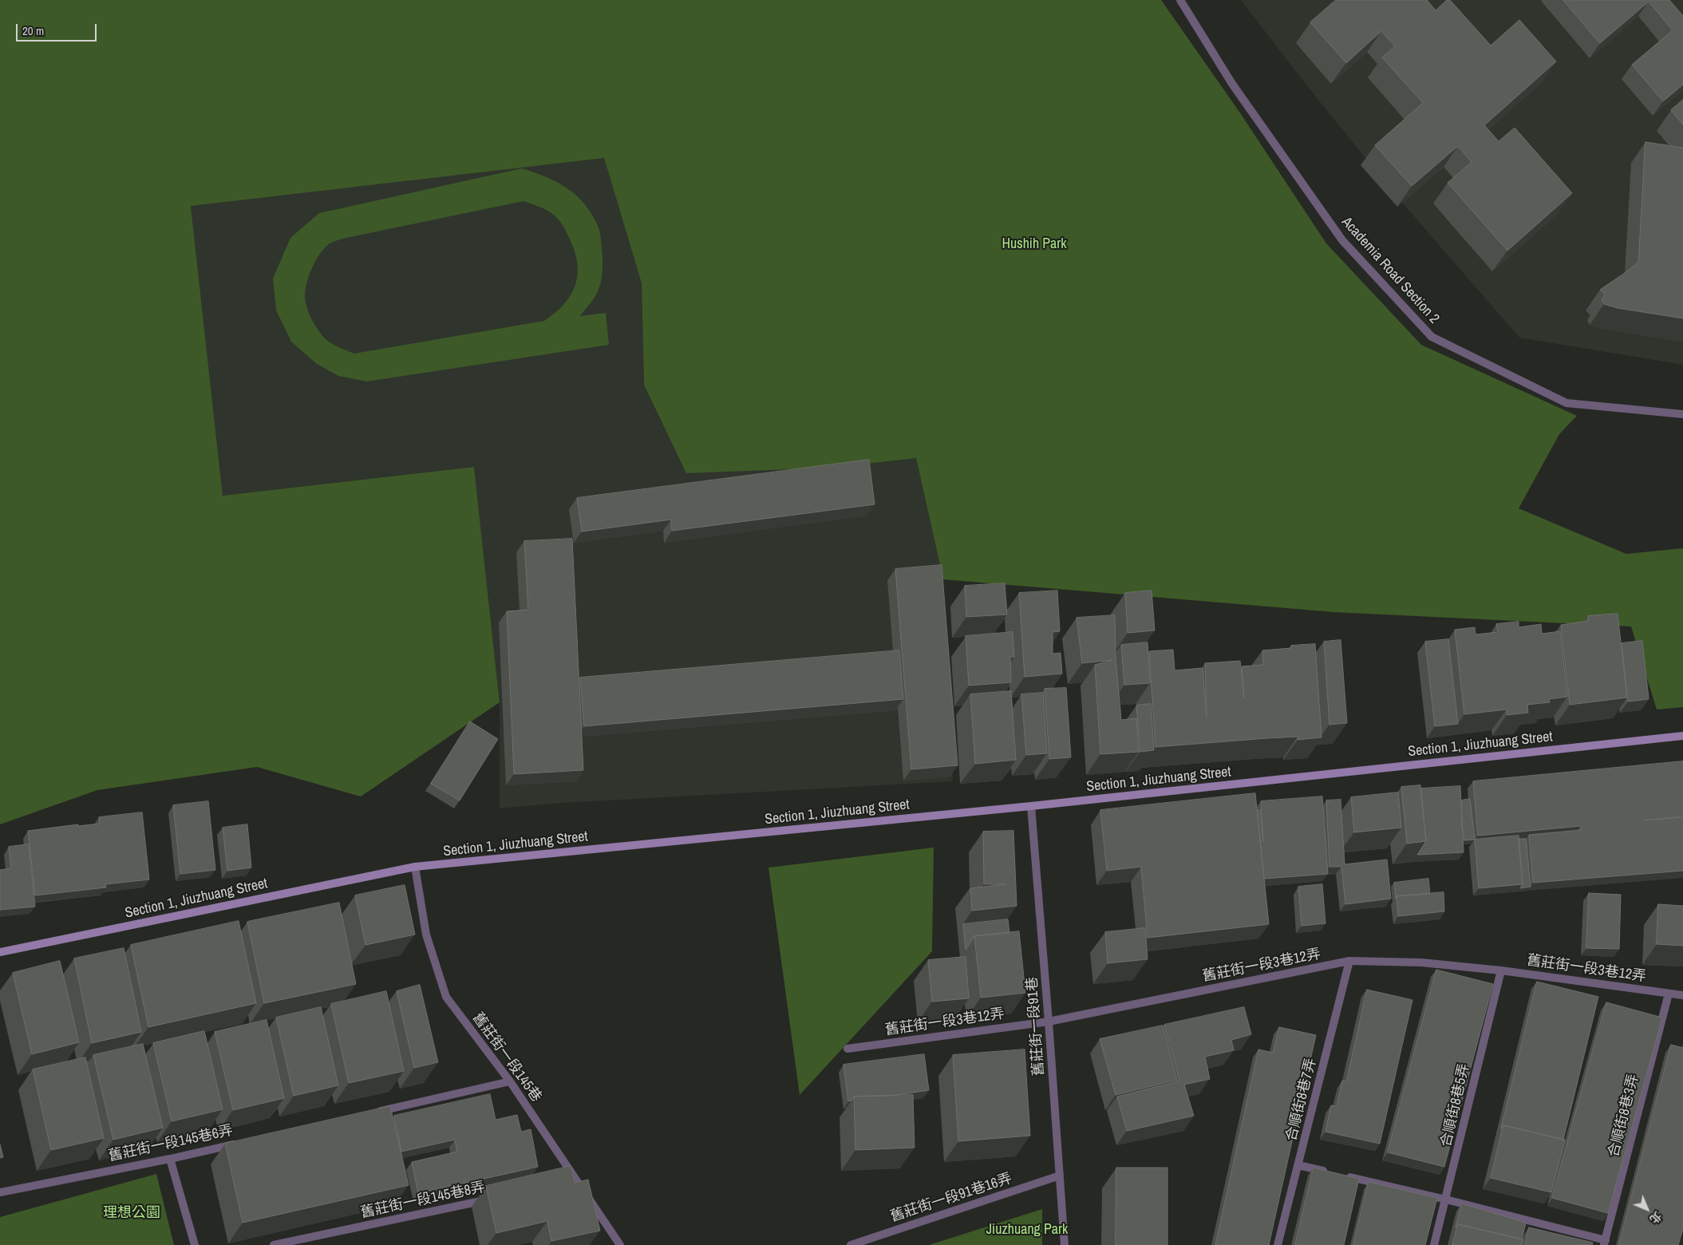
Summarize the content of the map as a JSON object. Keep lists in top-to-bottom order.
{
  "streets": {
    "main road": ["Section 1, Jiuzhuang Street"],
    "street": [
      "Academia Road Section 2",
      "舊莊街一段3巷12弄",
      "舊莊街一段91巷",
      "舊莊街一段145巷",
      "合順街8巷7弄",
      "合順街8巷5弄",
      "合順街8巷3弄",
      "舊莊街一段145巷6弄",
      "舊莊街一段91巷16弄",
      "舊莊街一段145巷8弄"
    ]
  },
  "crossings": [
    ["Section 1, Jiuzhuang Street", "舊莊街一段91巷"],
    ["Section 1, Jiuzhuang Street", "舊莊街一段145巷"],
    ["舊莊街一段3巷12弄", "舊莊街一段91巷"],
    ["舊莊街一段3巷12弄", "合順街8巷7弄"],
    ["舊莊街一段3巷12弄", "合順街8巷5弄"],
    ["舊莊街一段3巷12弄", "合順街8巷3弄"],
    ["舊莊街一段91巷", "舊莊街一段91巷16弄"]
  ],
  "parks": ["Hushih Park", "理想公園", "Jiuzhuang Park"],
  "scale_bar": "20 m",
  "north": "bottom right"
}
